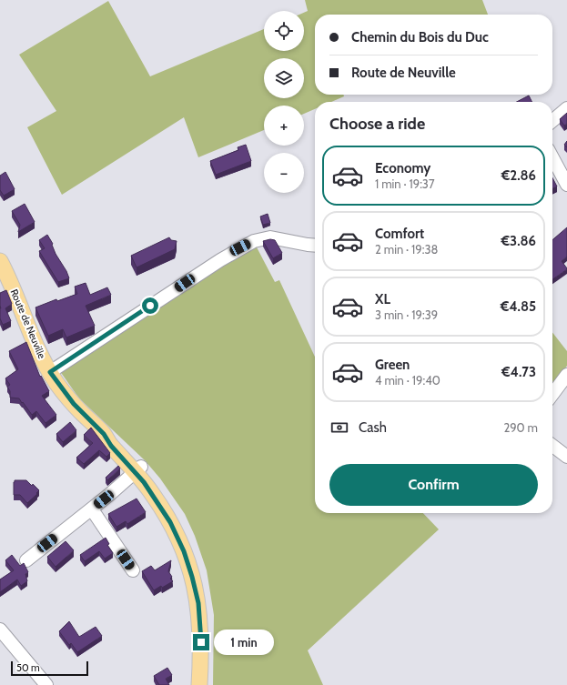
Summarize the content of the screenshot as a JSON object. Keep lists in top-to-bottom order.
{
  "streets": {
    "main road": ["Route de Neuville"]
  },
  "scale_bar": "50 m",
  "page": {
    "map_buttons": ["+", "−"],
    "banner": ["Chemin du Bois du Duc", "Route de Neuville"],
    "heading": "Choose a ride",
    "list": [
      {
        "name": "Economy",
        "note": "1 min · 19:37",
        "value": "€2.86"
      },
      {
        "name": "Comfort",
        "note": "2 min · 19:38",
        "value": "€3.86"
      },
      {
        "name": "XL",
        "note": "3 min · 19:39",
        "value": "€4.85"
      },
      {
        "name": "Green",
        "note": "4 min · 19:40",
        "value": "€4.73"
      }
    ],
    "pay": ["Cash", "290 m"],
    "buttons": "Confirm",
    "bubble": "1 min",
    "scale": "50 m"
  }
}
